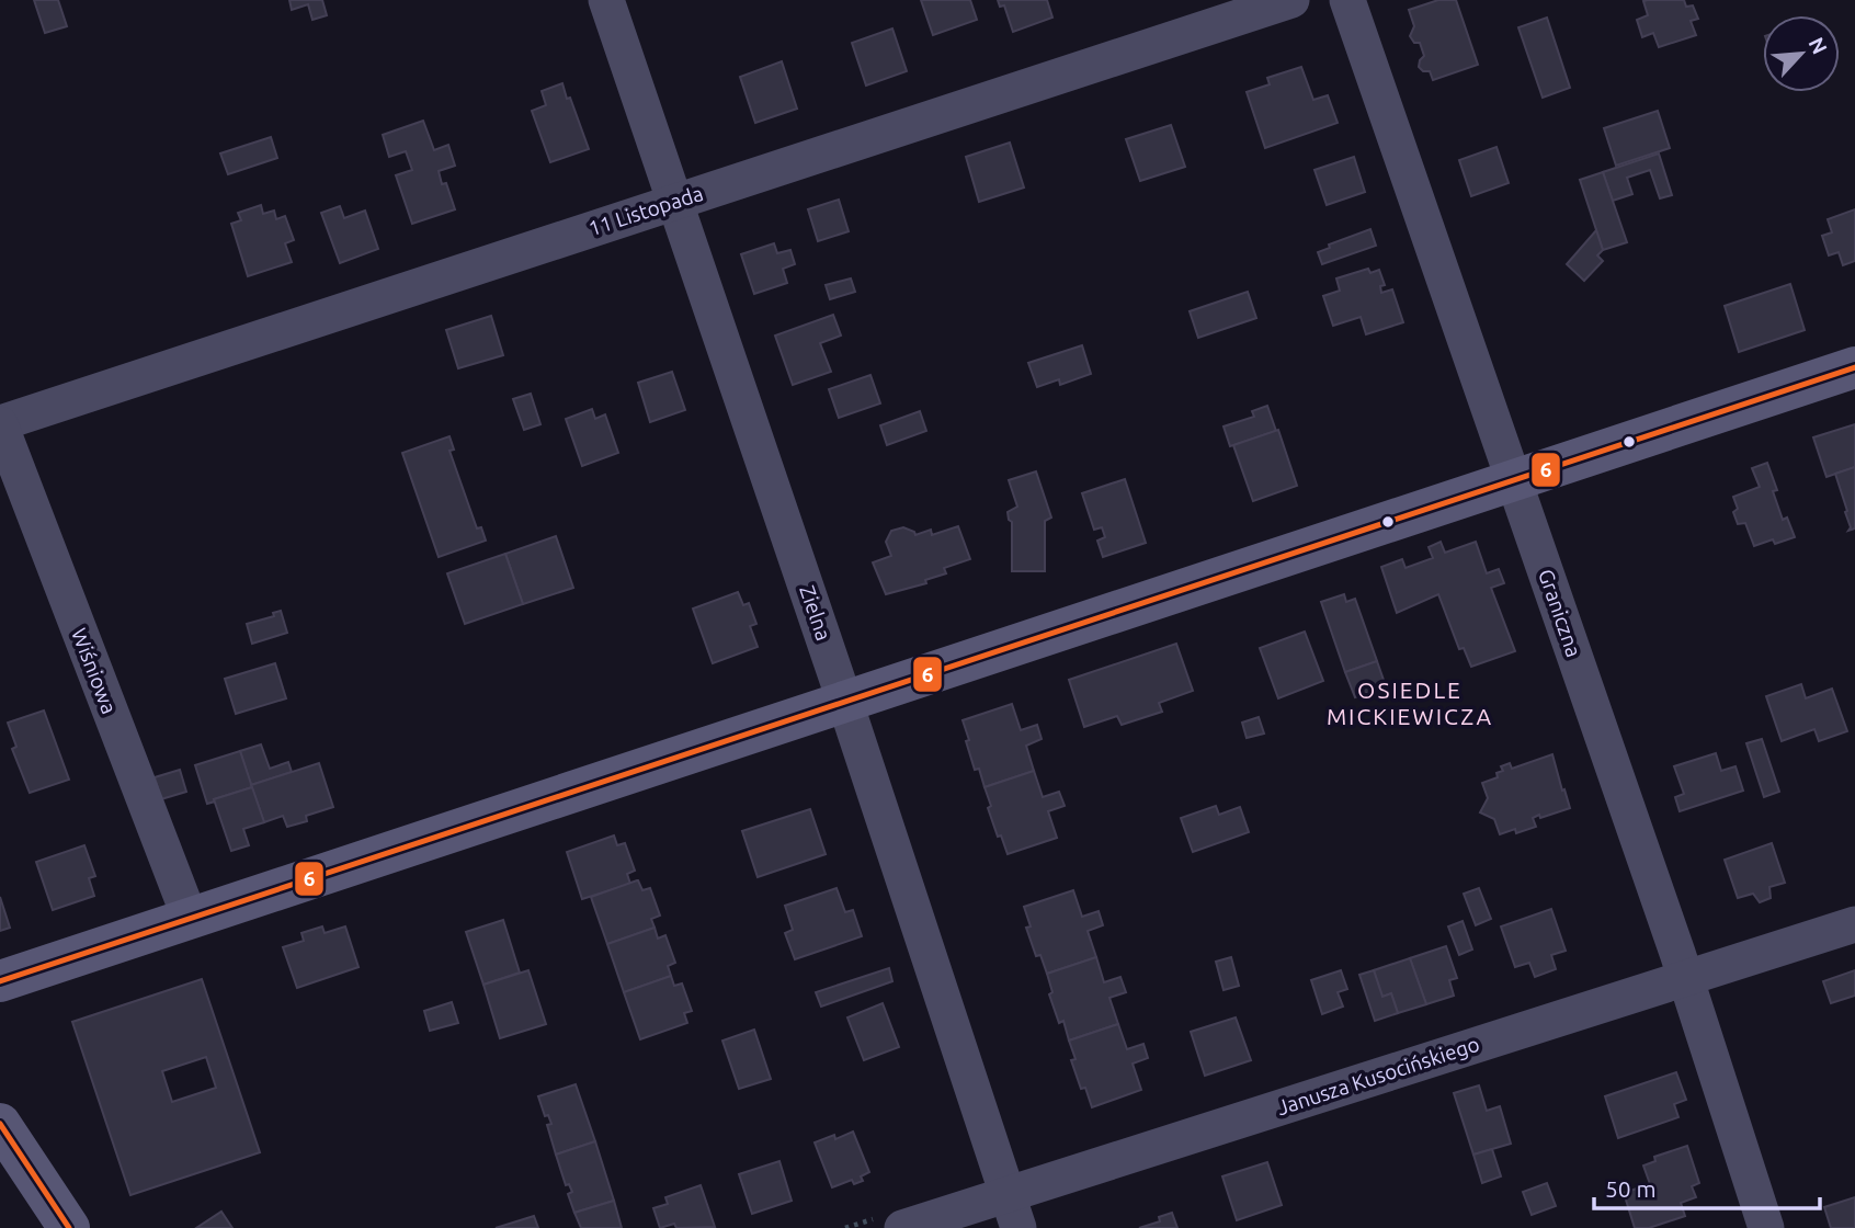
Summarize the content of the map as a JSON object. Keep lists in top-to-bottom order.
{
  "streets": {
    "street": [
      "11 Listopada",
      "Zielna",
      "Graniczna",
      "Wiśniowa",
      "Janusza Kusocińskiego"
    ]
  },
  "crossings": [
    ["11 Listopada", "Zielna"],
    ["11 Listopada", "Wiśniowa"],
    ["Zielna", "Janusza Kusocińskiego"],
    ["Graniczna", "Janusza Kusocińskiego"]
  ],
  "districts": ["OSIEDLE MICKIEWICZA"],
  "lines": ["transit line 6"],
  "scale_bar": "50 m",
  "north": "top right"
}
